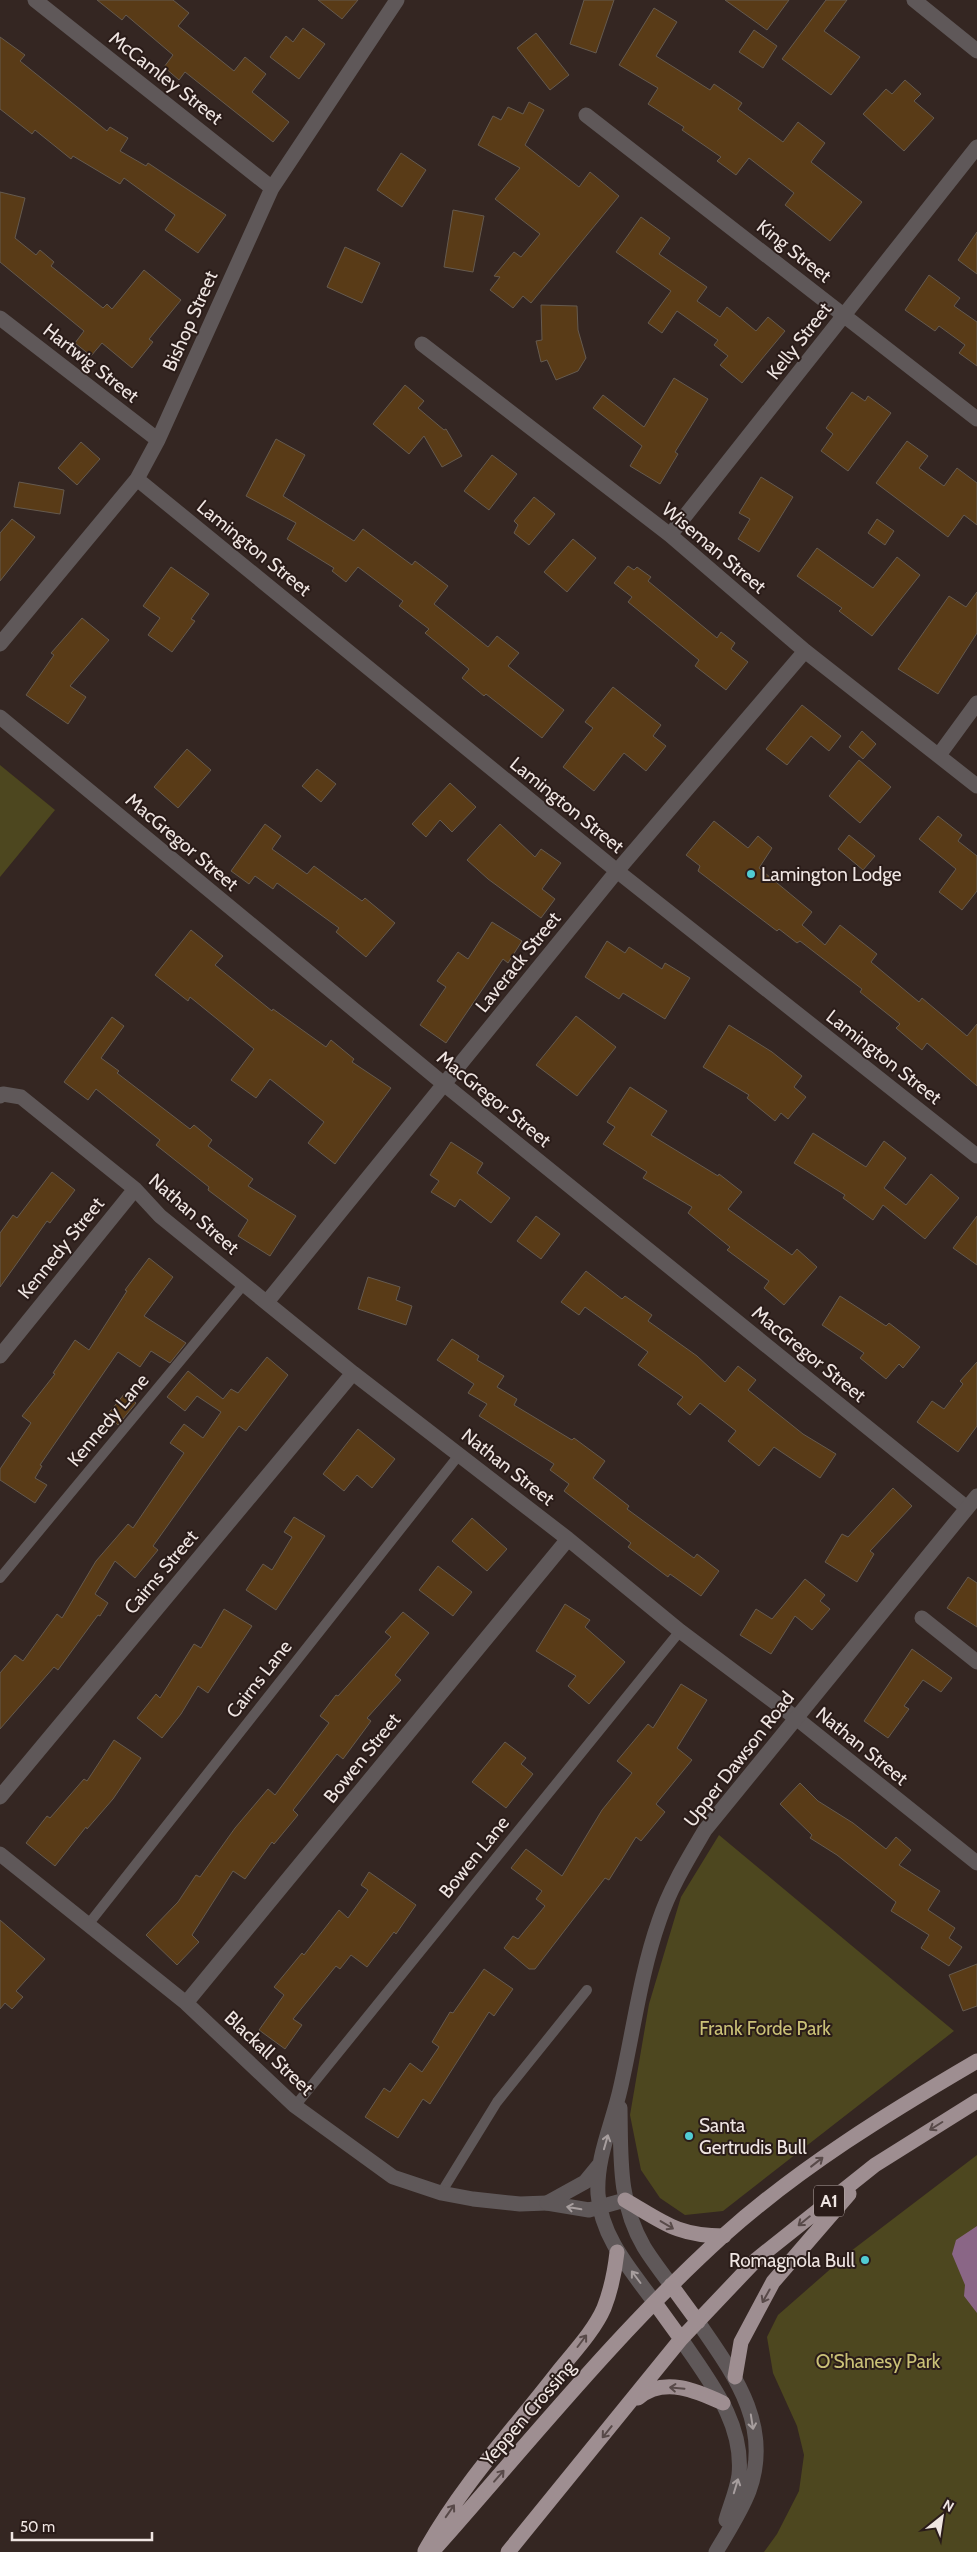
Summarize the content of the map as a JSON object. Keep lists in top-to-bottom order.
{
  "streets": {
    "highway": ["A1", "Yeppen Crossing"],
    "street": [
      "McCamley Street",
      "King Street",
      "Bishop Street",
      "Kelly Street",
      "Hartwig Street",
      "Lamington Street",
      "Wiseman Street",
      "MacGregor Street",
      "Laverack Street",
      "Nathan Street",
      "Kennedy Street",
      "Cairns Street",
      "Bowen Street",
      "Upper Dawson Road",
      "Blackall Street"
    ],
    "lane": ["Kennedy Lane", "Cairns Lane", "Bowen Lane"]
  },
  "crossings": [
    ["McCamley Street", "Bishop Street"],
    ["King Street", "Kelly Street"],
    ["Bishop Street", "Hartwig Street"],
    ["Bishop Street", "Lamington Street"],
    ["Kelly Street", "Wiseman Street"],
    ["Lamington Street", "Laverack Street"],
    ["Wiseman Street", "Laverack Street"],
    ["MacGregor Street", "Laverack Street"],
    ["MacGregor Street", "Upper Dawson Road"],
    ["Laverack Street", "Nathan Street"],
    ["Nathan Street", "Kennedy Street"],
    ["Nathan Street", "Kennedy Lane"],
    ["Nathan Street", "Cairns Street"],
    ["Nathan Street", "Cairns Lane"],
    ["Nathan Street", "Bowen Street"],
    ["Nathan Street", "Upper Dawson Road"],
    ["Nathan Street", "Bowen Lane"],
    ["Cairns Lane", "Blackall Street"],
    ["Bowen Street", "Blackall Street"],
    ["Upper Dawson Road", "Blackall Street"],
    ["Upper Dawson Road", "A1"],
    ["Upper Dawson Road", "Yeppen Crossing"],
    ["Bowen Lane", "Blackall Street"],
    ["A1", "Yeppen Crossing"]
  ],
  "parks": ["Frank Forde Park", "O'Shanesy Park"],
  "places": ["Lamington Lodge", "Santa Gertrudis Bull", "Romagnola Bull"],
  "scale_bar": "50 m",
  "north": "top right"
}
